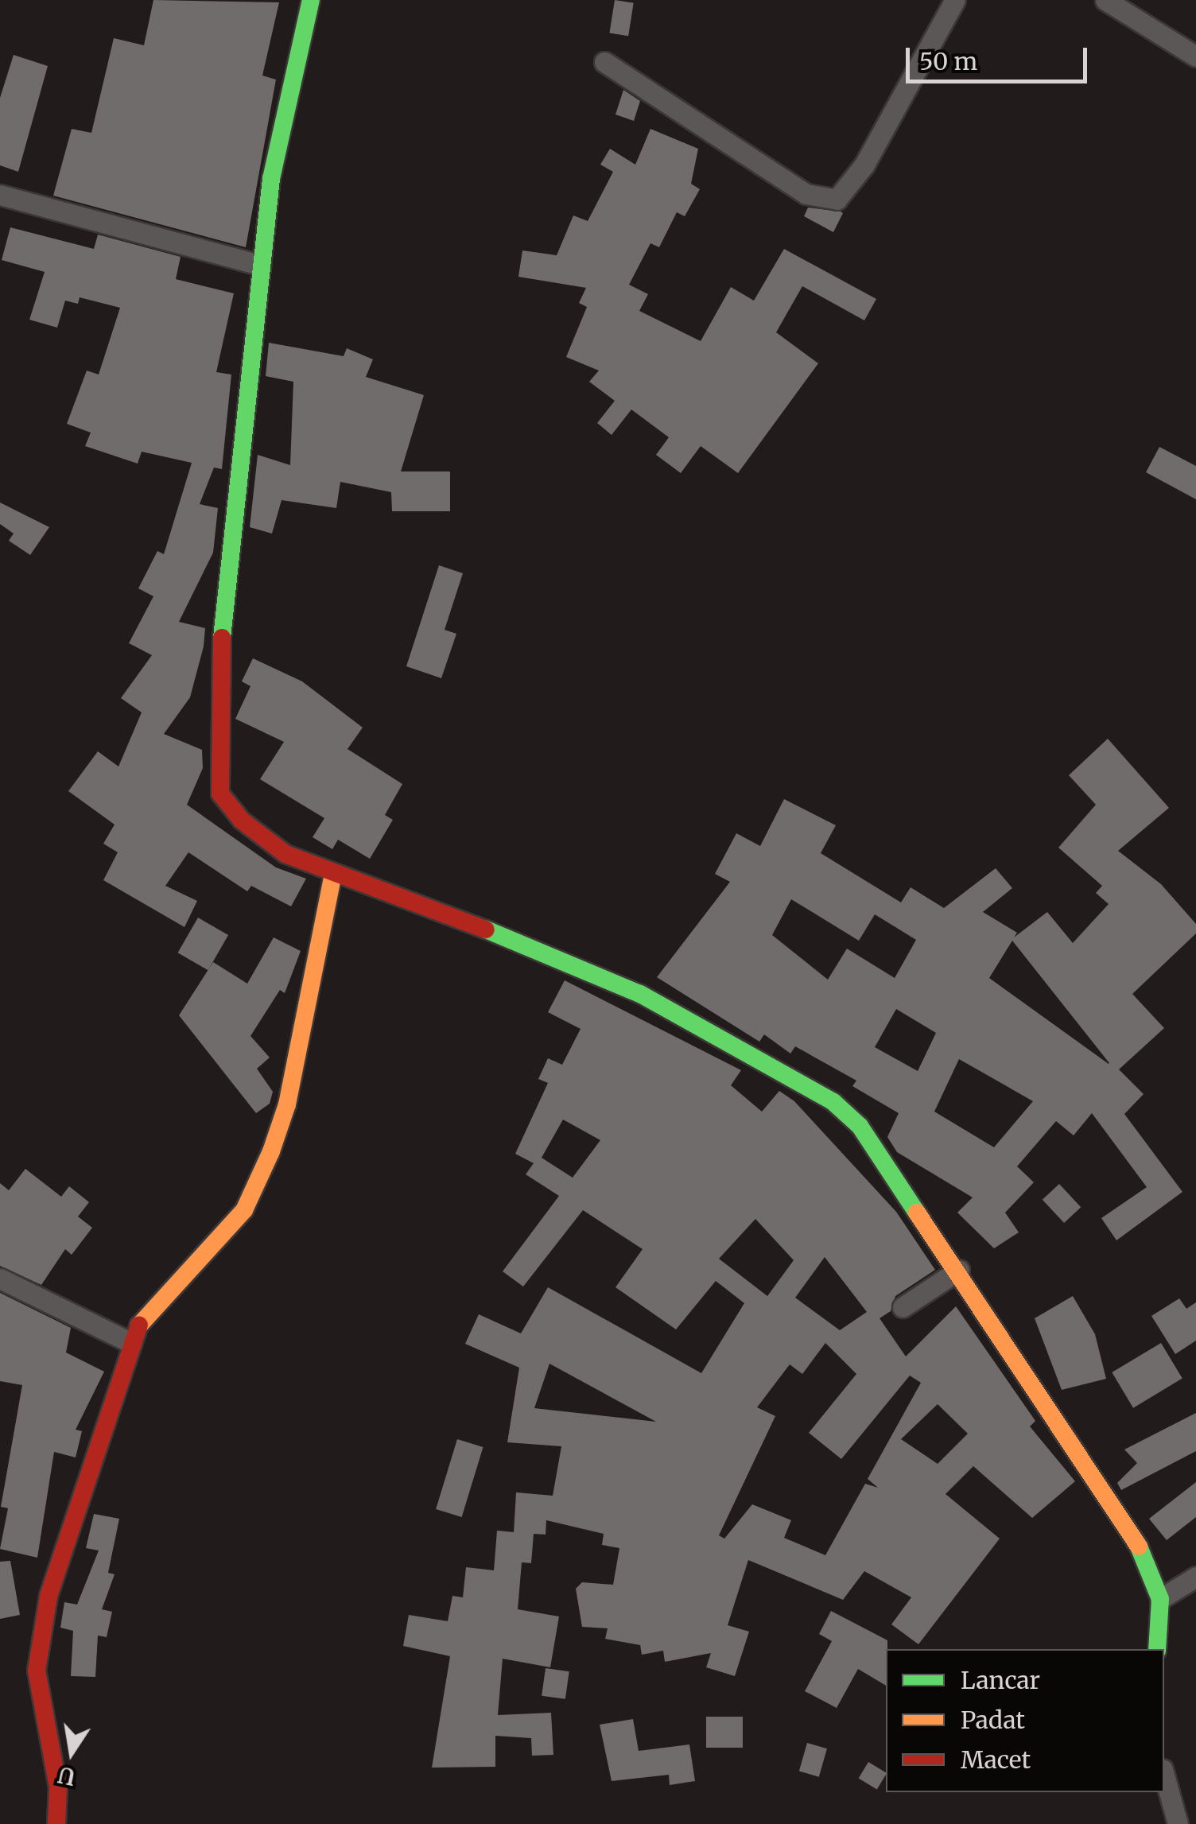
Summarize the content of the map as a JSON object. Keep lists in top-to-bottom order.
{
  "legend": ["Lancar", "Padat", "Macet"],
  "scale_bar": "50 m",
  "north": "bottom"
}
